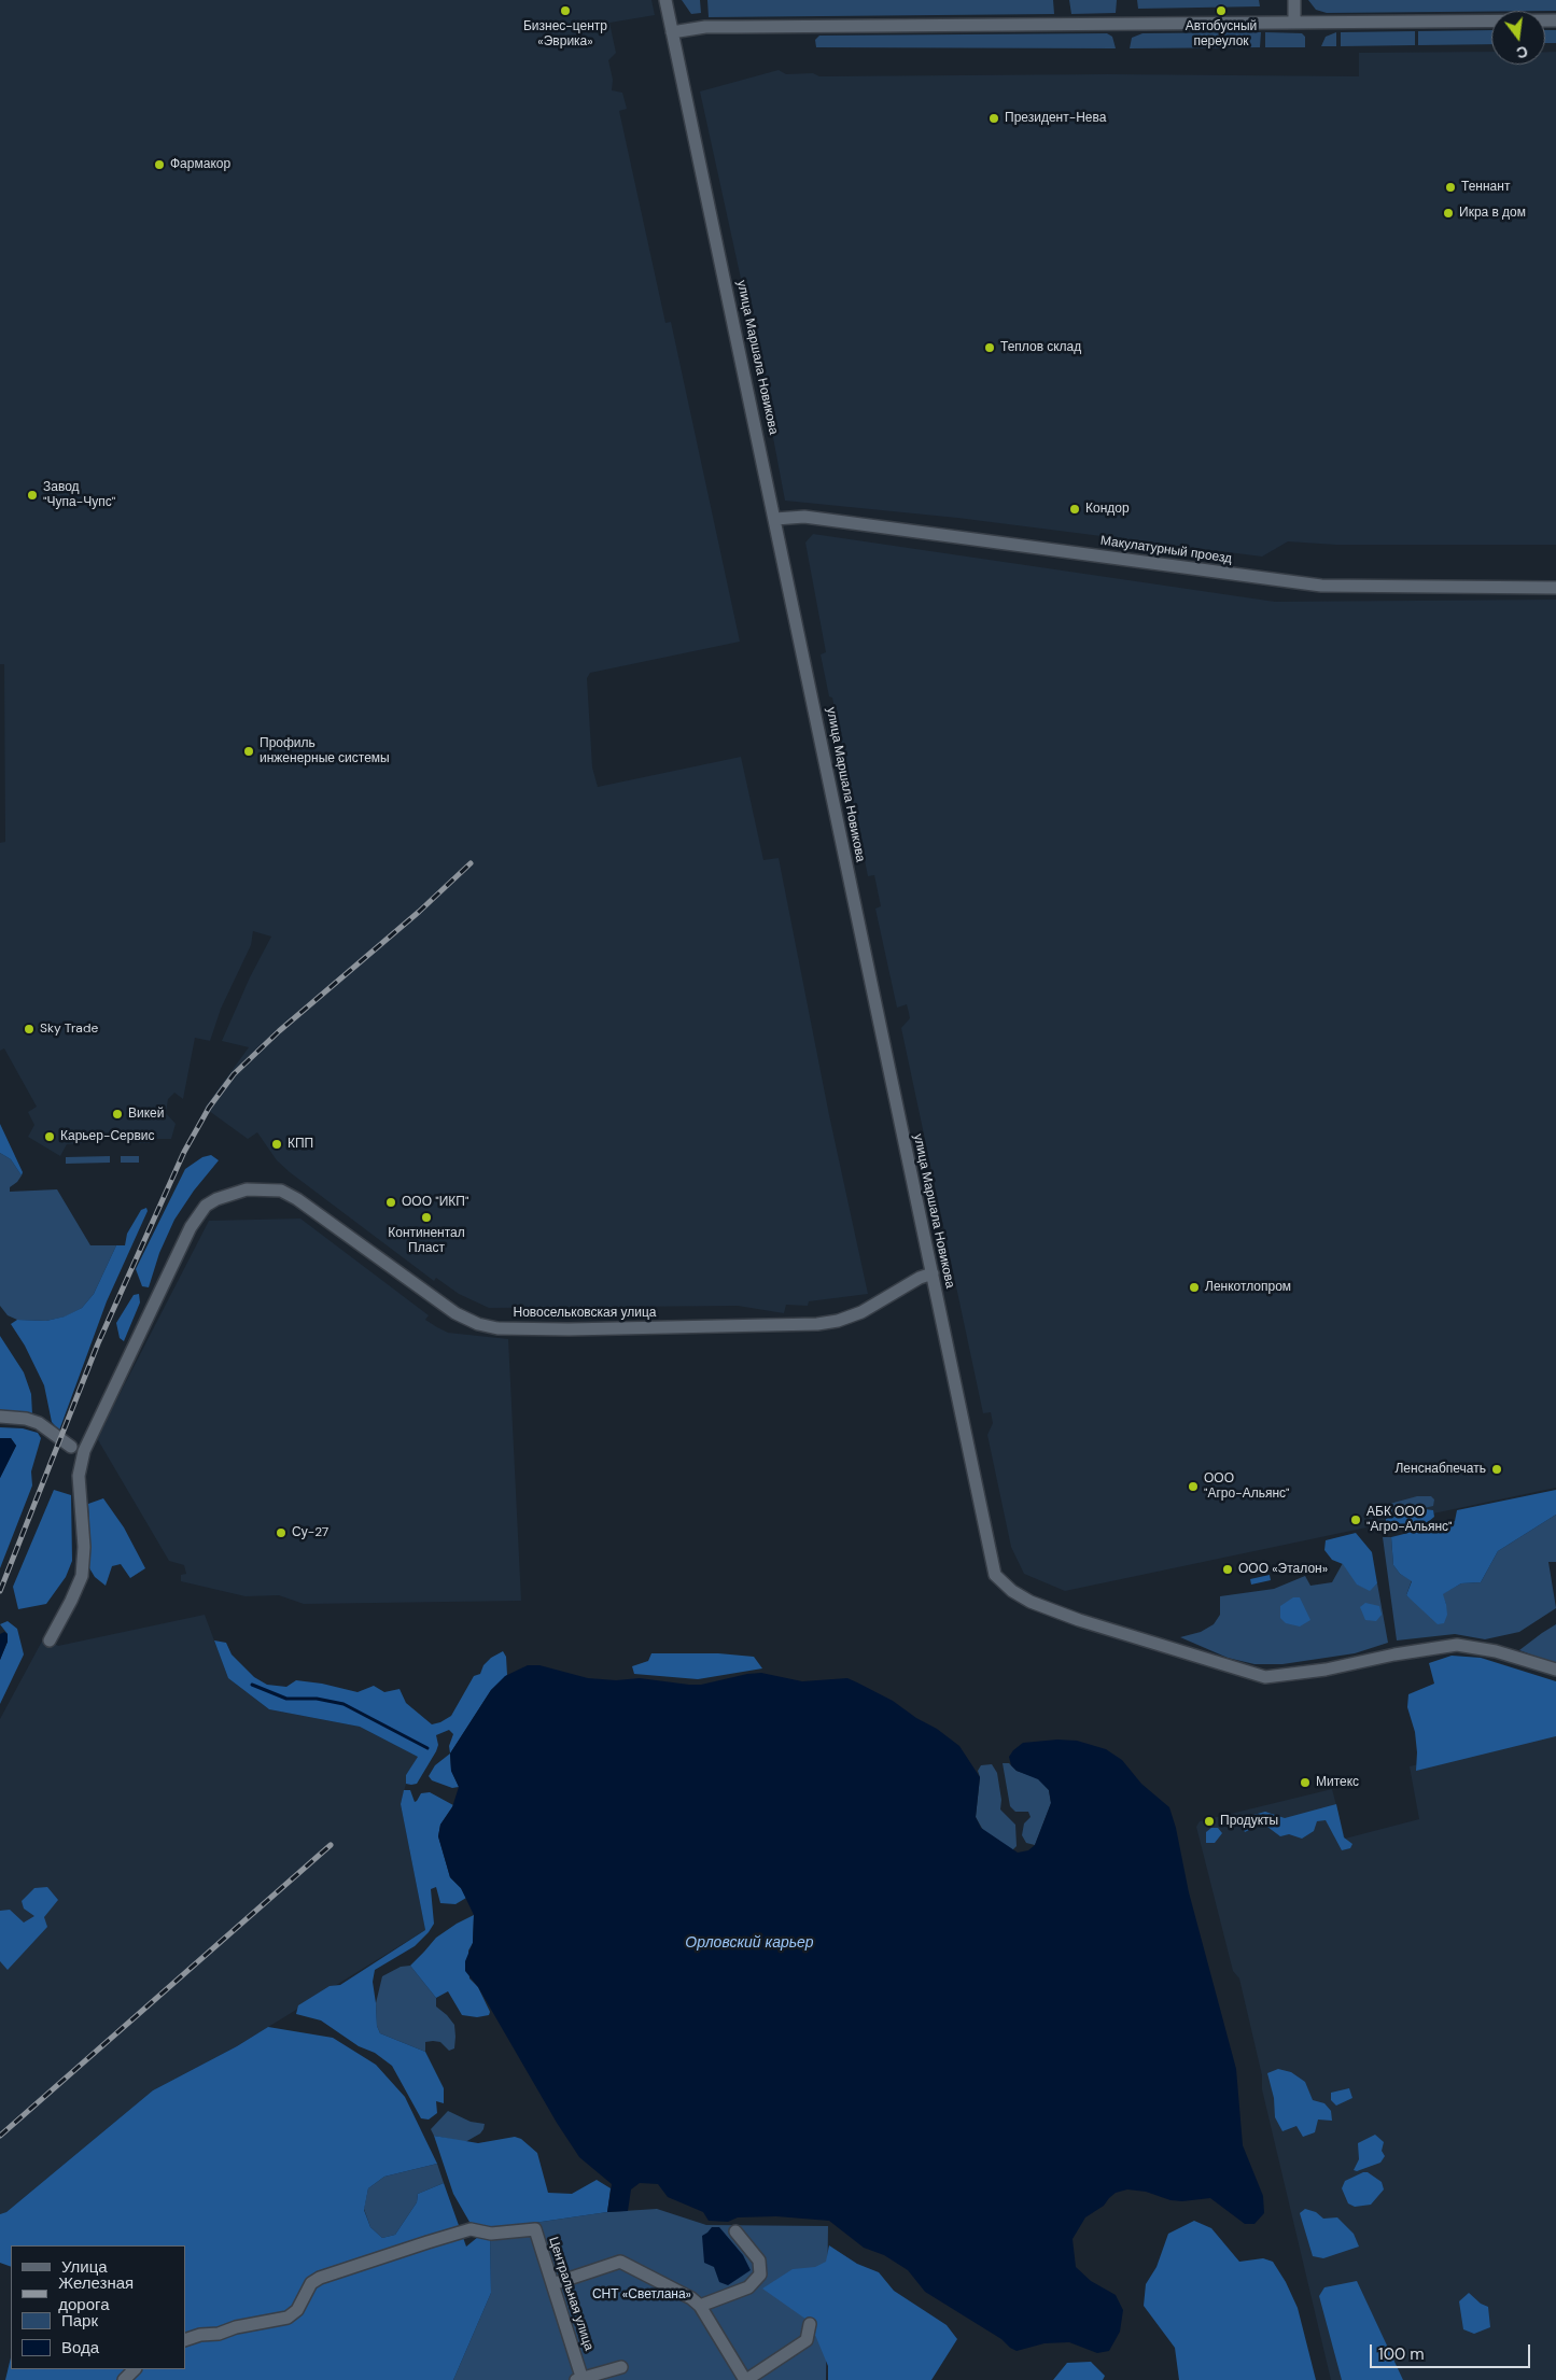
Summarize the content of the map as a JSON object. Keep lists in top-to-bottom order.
{
  "streets": {
    "street": [
      "улица Маршала Новикова",
      "Макулатурный проезд",
      "Новосельковская улица",
      "Центральная улица"
    ]
  },
  "crossings": [
    ["улица Маршала Новикова", "Макулатурный проезд"],
    ["улица Маршала Новикова", "Новосельковская улица"]
  ],
  "water": ["Орловский карьер"],
  "parks": ["СНТ «Светлана»"],
  "places": [
    "Бизнес-центр «Эврика»",
    "Автобусный переулок",
    "Президент-Нева",
    "Фармакор",
    "Теннант",
    "Икра в дом",
    "Теплов склад",
    "Завод \"Чупа-Чупс\"",
    "Кондор",
    "Профиль инженерные системы",
    "Sky Trade",
    "Викей",
    "Карьер-Сервис",
    "КПП",
    "ООО \"ИКП\"",
    "Континентал Пласт",
    "Ленкотлопром",
    "Ленснабпечать",
    "ООО \"Агро-Альянс\"",
    "АБК ООО \"Агро-Альянс\"",
    "Су-27",
    "ООО «Эталон»",
    "Митекс",
    "Продукты"
  ],
  "legend": [
    "Улица",
    "Железная дорога",
    "Парк",
    "Вода"
  ],
  "scale_bar": "100 m",
  "north": "bottom"
}
